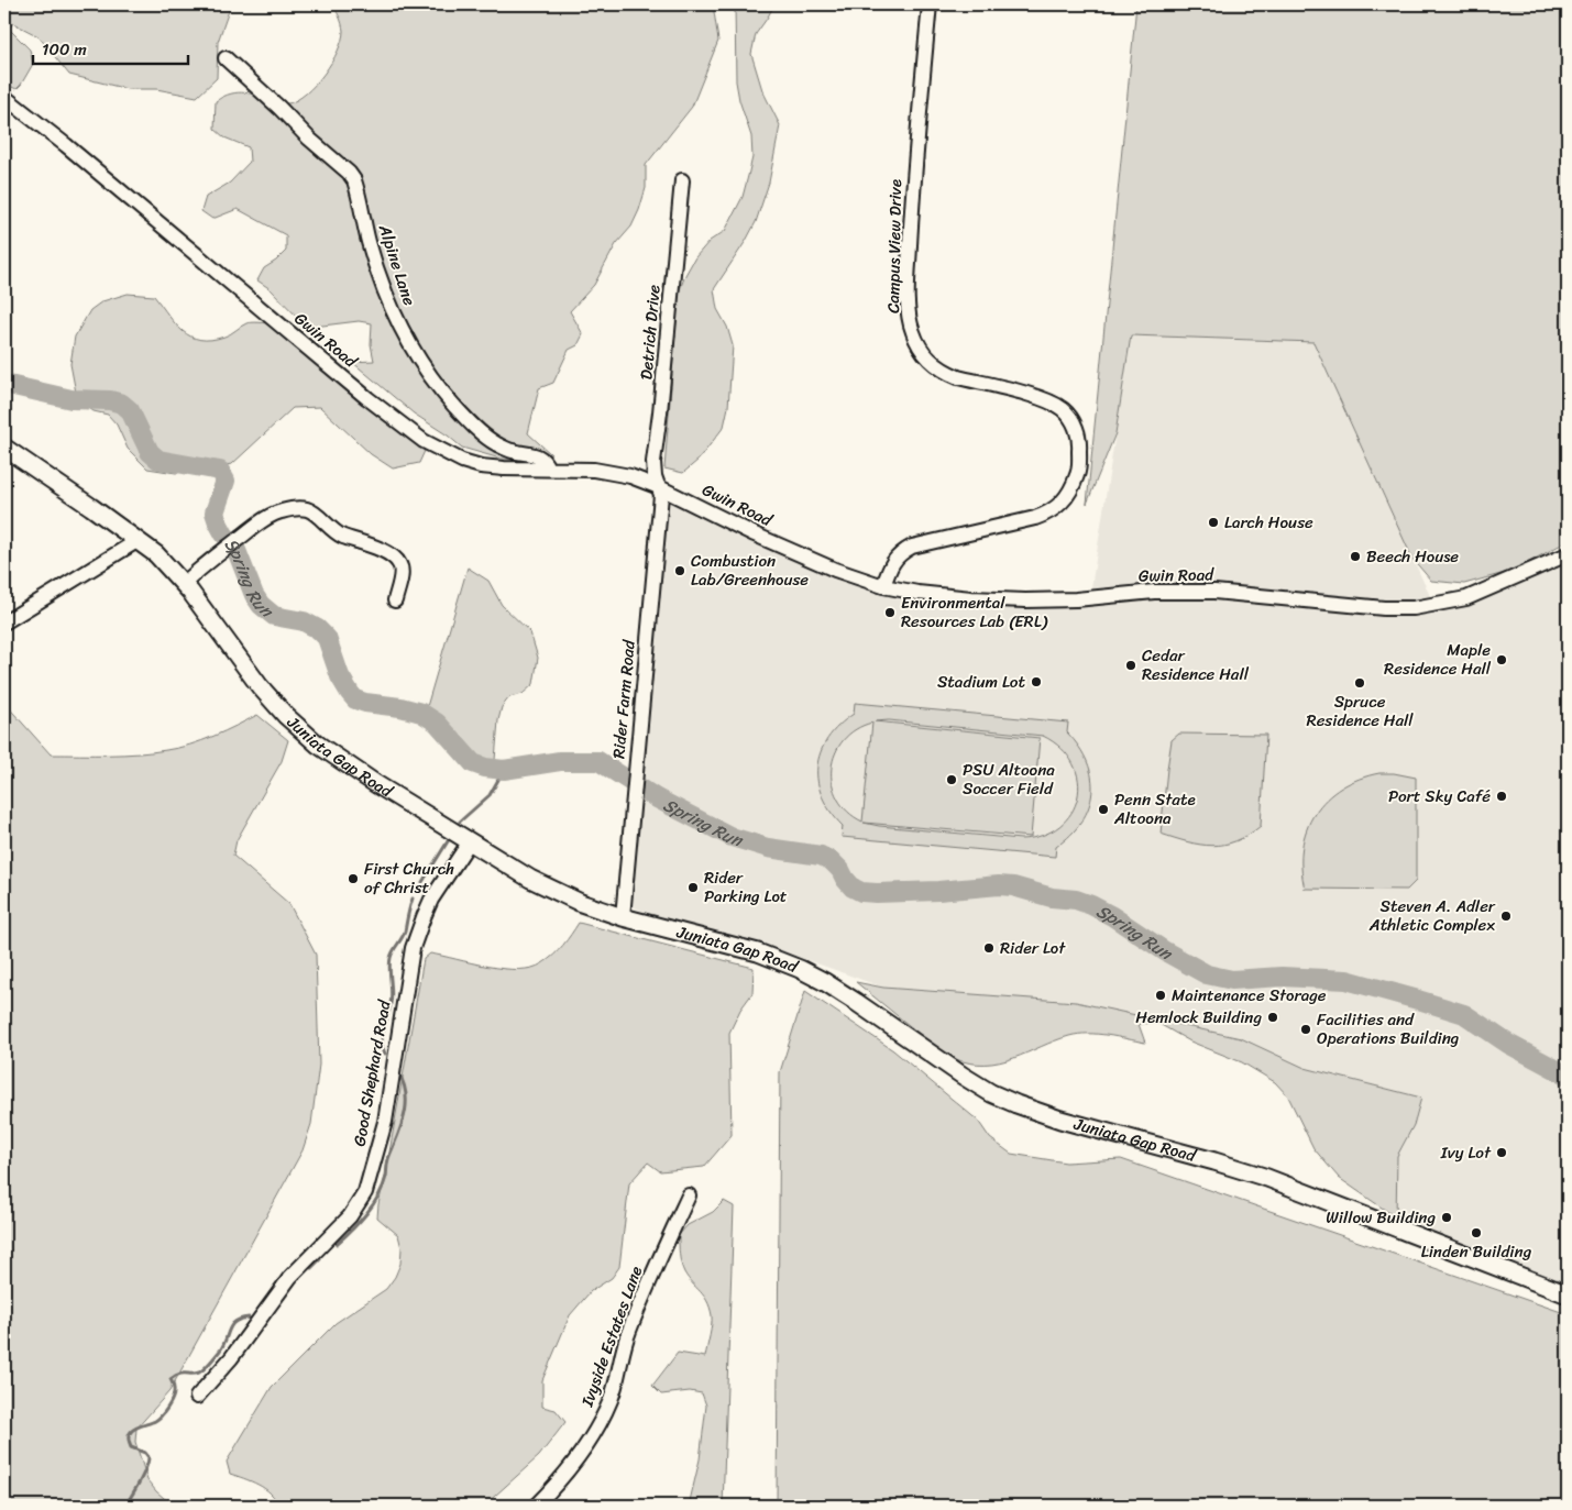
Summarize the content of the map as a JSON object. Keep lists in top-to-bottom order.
{
  "streets": {
    "main road": ["Juniata Gap Road"],
    "street": [
      "Campus View Drive",
      "Alpine Lane",
      "Detrich Drive",
      "Gwin Road",
      "Rider Farm Road",
      "Good Shephard Road",
      "Ivyside Estates Lane"
    ]
  },
  "crossings": [
    ["Campus View Drive", "Gwin Road"],
    ["Alpine Lane", "Gwin Road"],
    ["Detrich Drive", "Gwin Road"],
    ["Detrich Drive", "Rider Farm Road"],
    ["Gwin Road", "Rider Farm Road"],
    ["Rider Farm Road", "Juniata Gap Road"],
    ["Juniata Gap Road", "Good Shephard Road"]
  ],
  "water": ["Spring Run"],
  "places": [
    "Larch House",
    "Beech House",
    "Combustion Lab/Greenhouse",
    "Environmental Resources Lab (ERL)",
    "Maple Residence Hall",
    "Cedar Residence Hall",
    "Stadium Lot",
    "Spruce Residence Hall",
    "PSU Altoona Soccer Field",
    "Port Sky Café",
    "Penn State Altoona",
    "First Church of Christ",
    "Rider Parking Lot",
    "Steven A. Adler Athletic Complex",
    "Rider Lot",
    "Maintenance Storage",
    "Hemlock Building",
    "Facilities and Operations Building",
    "Ivy Lot",
    "Willow Building",
    "Linden Building"
  ],
  "scale_bar": "100 m"
}
